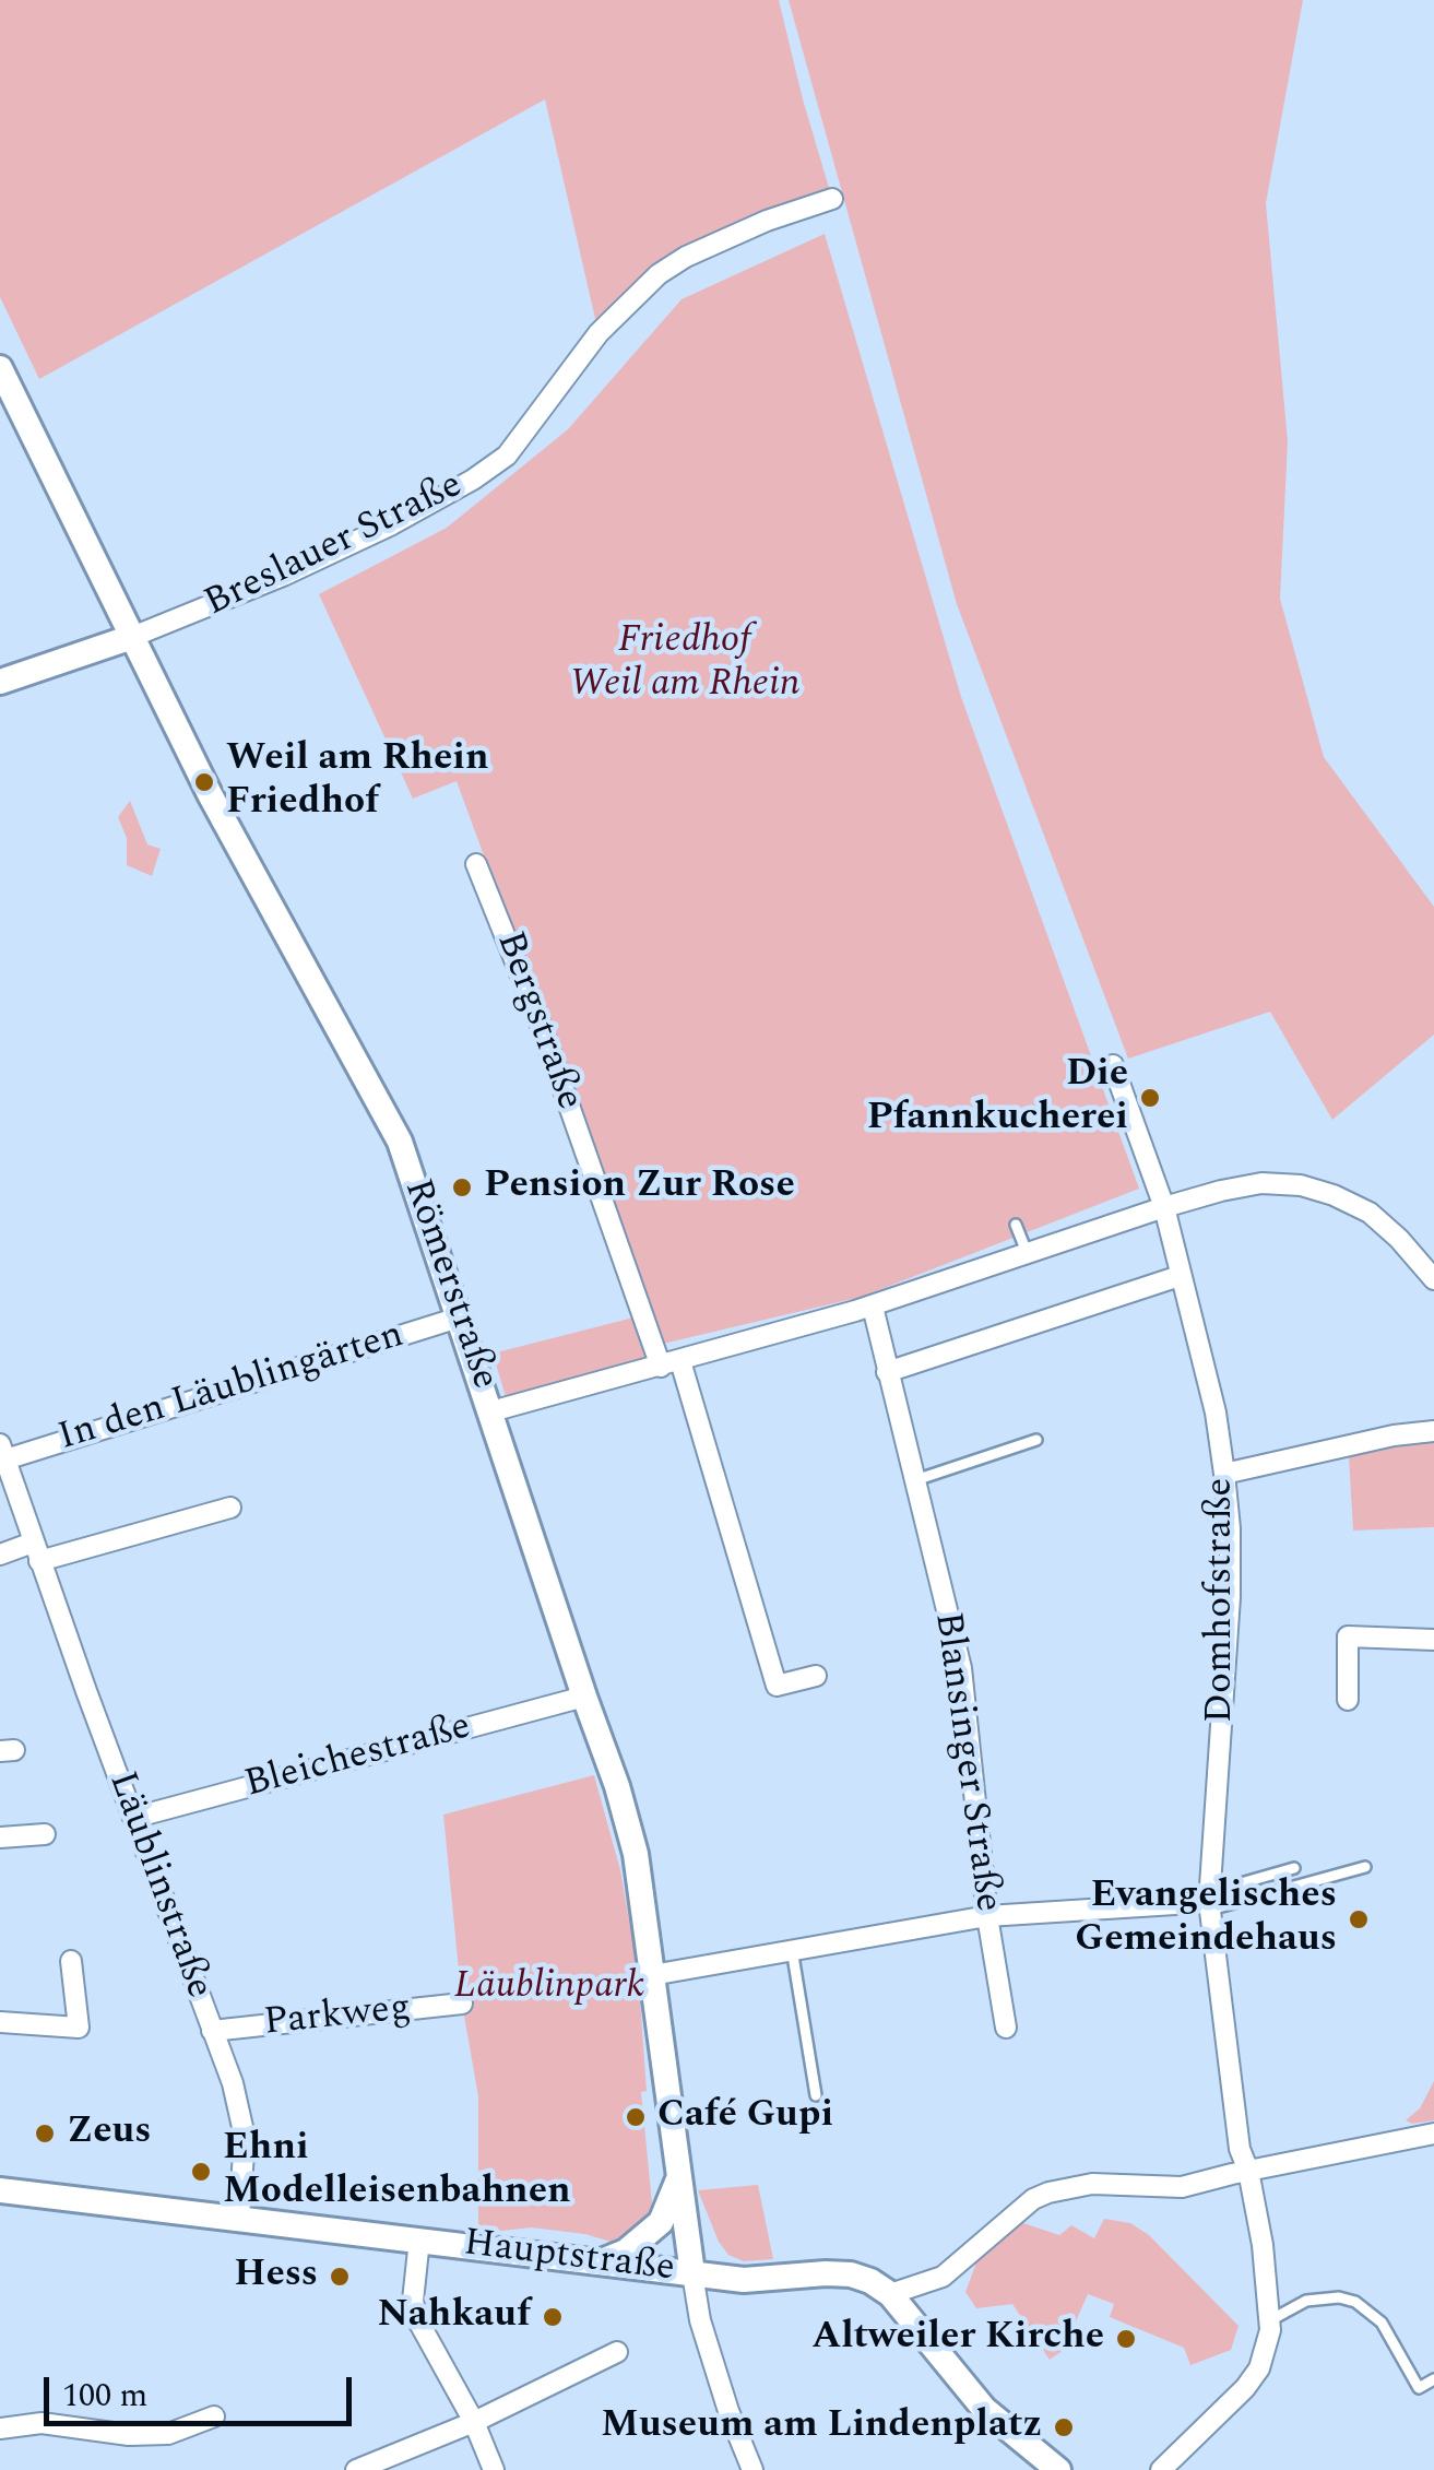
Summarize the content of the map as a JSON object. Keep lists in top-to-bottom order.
{
  "streets": {
    "street": [
      "Breslauer Straße",
      "Bergstraße",
      "Römerstraße",
      "In den Läublingärten",
      "Domhofstraße",
      "Bleichestraße",
      "Blansinger Straße",
      "Läublinstraße",
      "Parkweg",
      "Hauptstraße"
    ]
  },
  "crossings": [
    ["Breslauer Straße", "Römerstraße"],
    ["Römerstraße", "In den Läublingärten"],
    ["Römerstraße", "Bleichestraße"],
    ["Römerstraße", "Hauptstraße"],
    ["In den Läublingärten", "Läublinstraße"],
    ["Bleichestraße", "Läublinstraße"],
    ["Läublinstraße", "Parkweg"],
    ["Läublinstraße", "Hauptstraße"]
  ],
  "parks": ["Friedhof Weil am Rhein", "Läublinpark"],
  "places": [
    "Weil am Rhein Friedhof",
    "Die Pfannkucherei",
    "Pension Zur Rose",
    "Evangelisches Gemeindehaus",
    "Café Gupi",
    "Zeus",
    "Ehni Modelleisenbahnen",
    "Hess",
    "Nahkauf",
    "Altweiler Kirche",
    "Museum am Lindenplatz"
  ],
  "scale_bar": "100 m"
}
